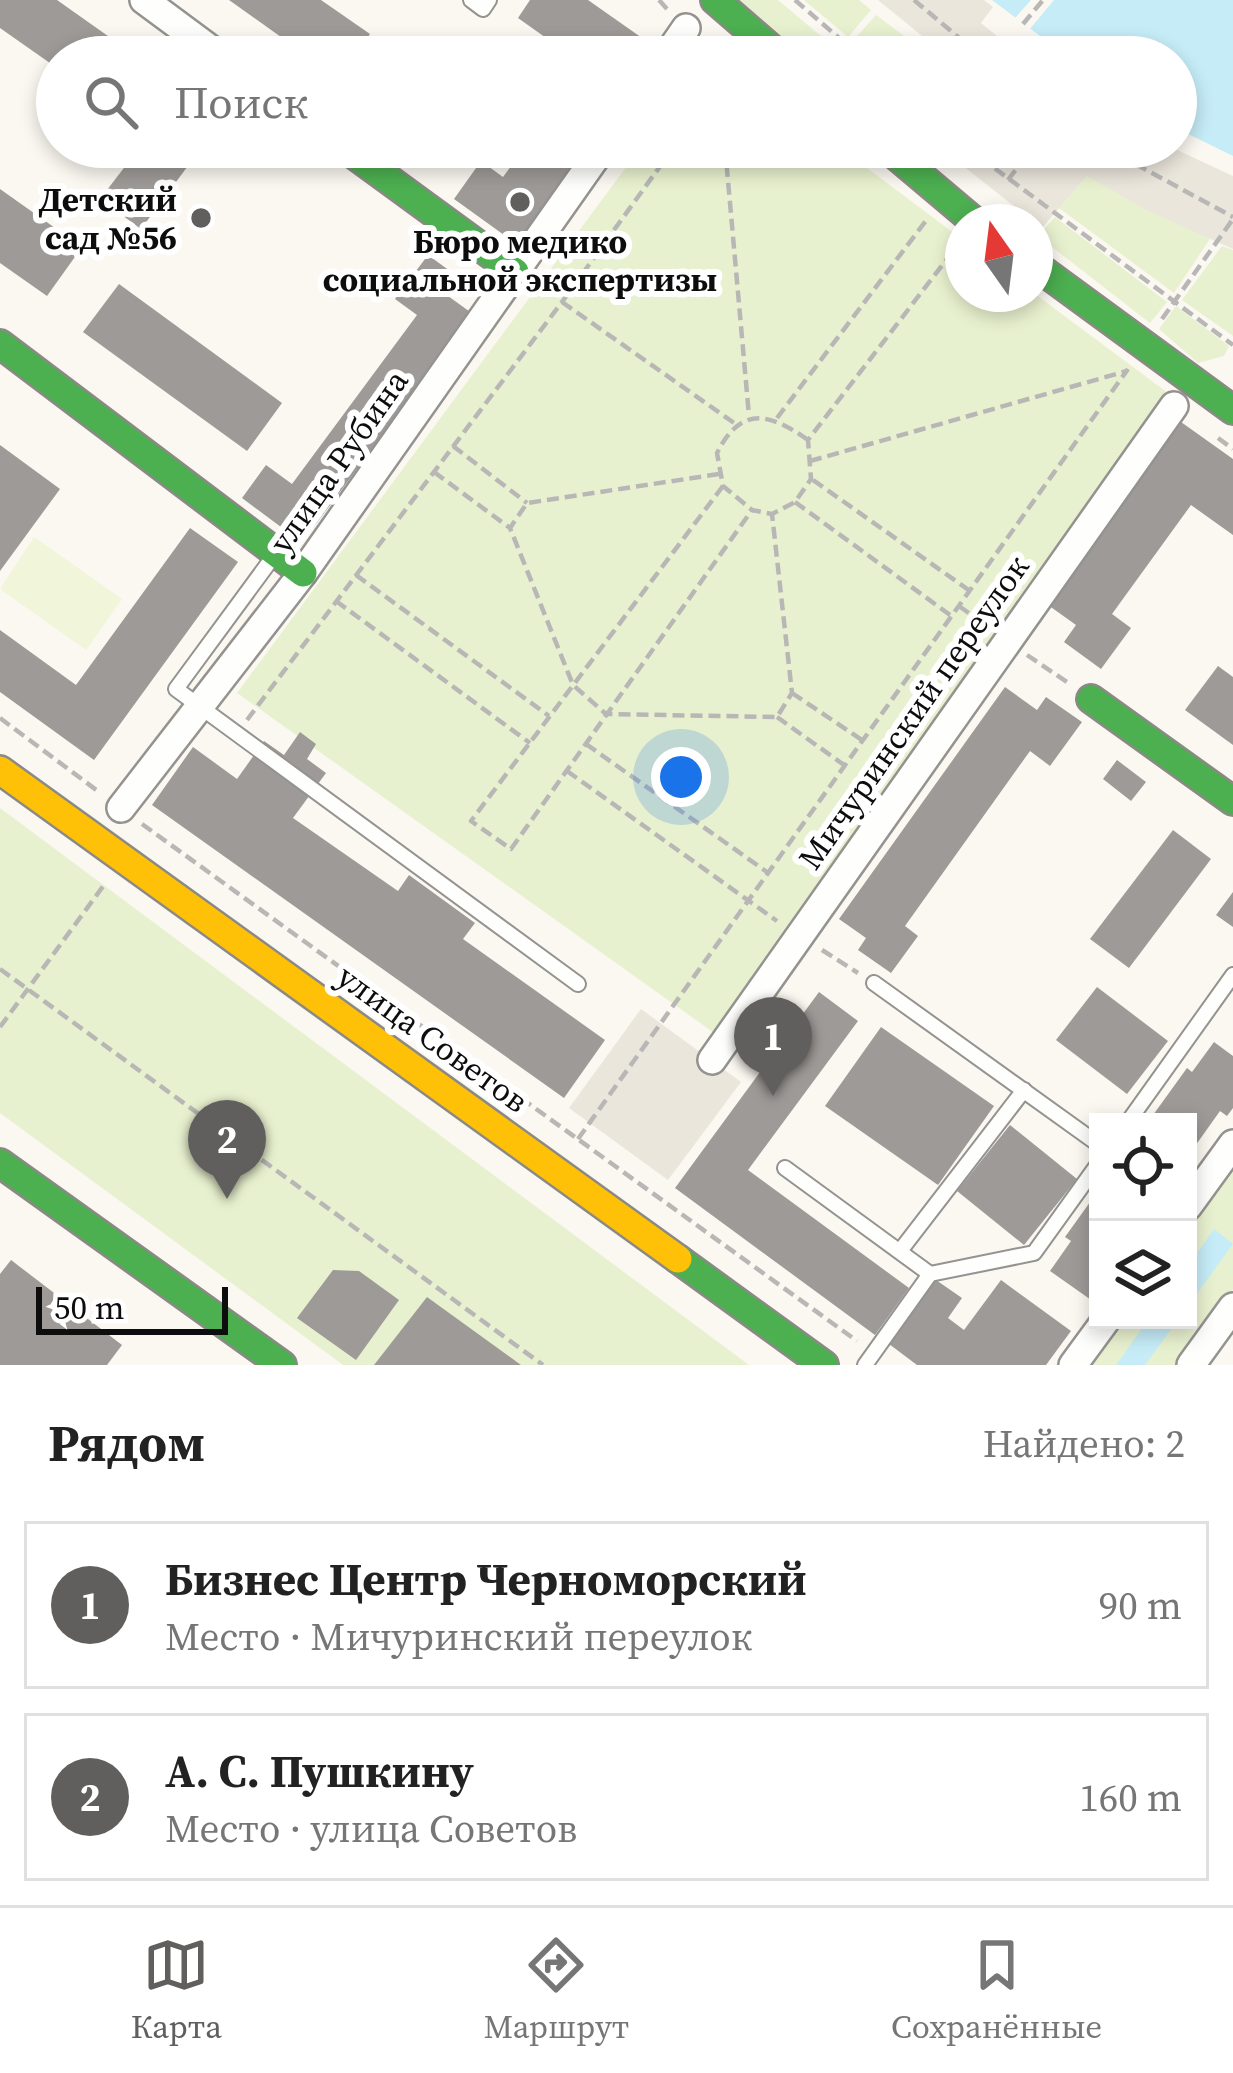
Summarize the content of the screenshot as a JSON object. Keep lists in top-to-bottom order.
{
  "streets": {
    "street": ["улица Рубина", "Мичуринский переулок", "улица Советов"]
  },
  "places": ["Бюро медико социальной экспертизы", "Детский сад №56"],
  "scale_bar": "50 m",
  "north": "top",
  "page": {
    "search": "Поиск",
    "pins": ["1", "2"],
    "scale": "50 m",
    "heading": ["Рядом", "Найдено: 2"],
    "list": [
      {
        "mark": "1",
        "name": "Бизнес Центр Черноморский",
        "note": "Место · Мичуринский переулок",
        "value": "90 m"
      },
      {
        "mark": "2",
        "name": "А. С. Пушкину",
        "note": "Место · улица Советов",
        "value": "160 m"
      }
    ],
    "nav": ["Карта", "Маршрут", "Сохранённые"]
  }
}
